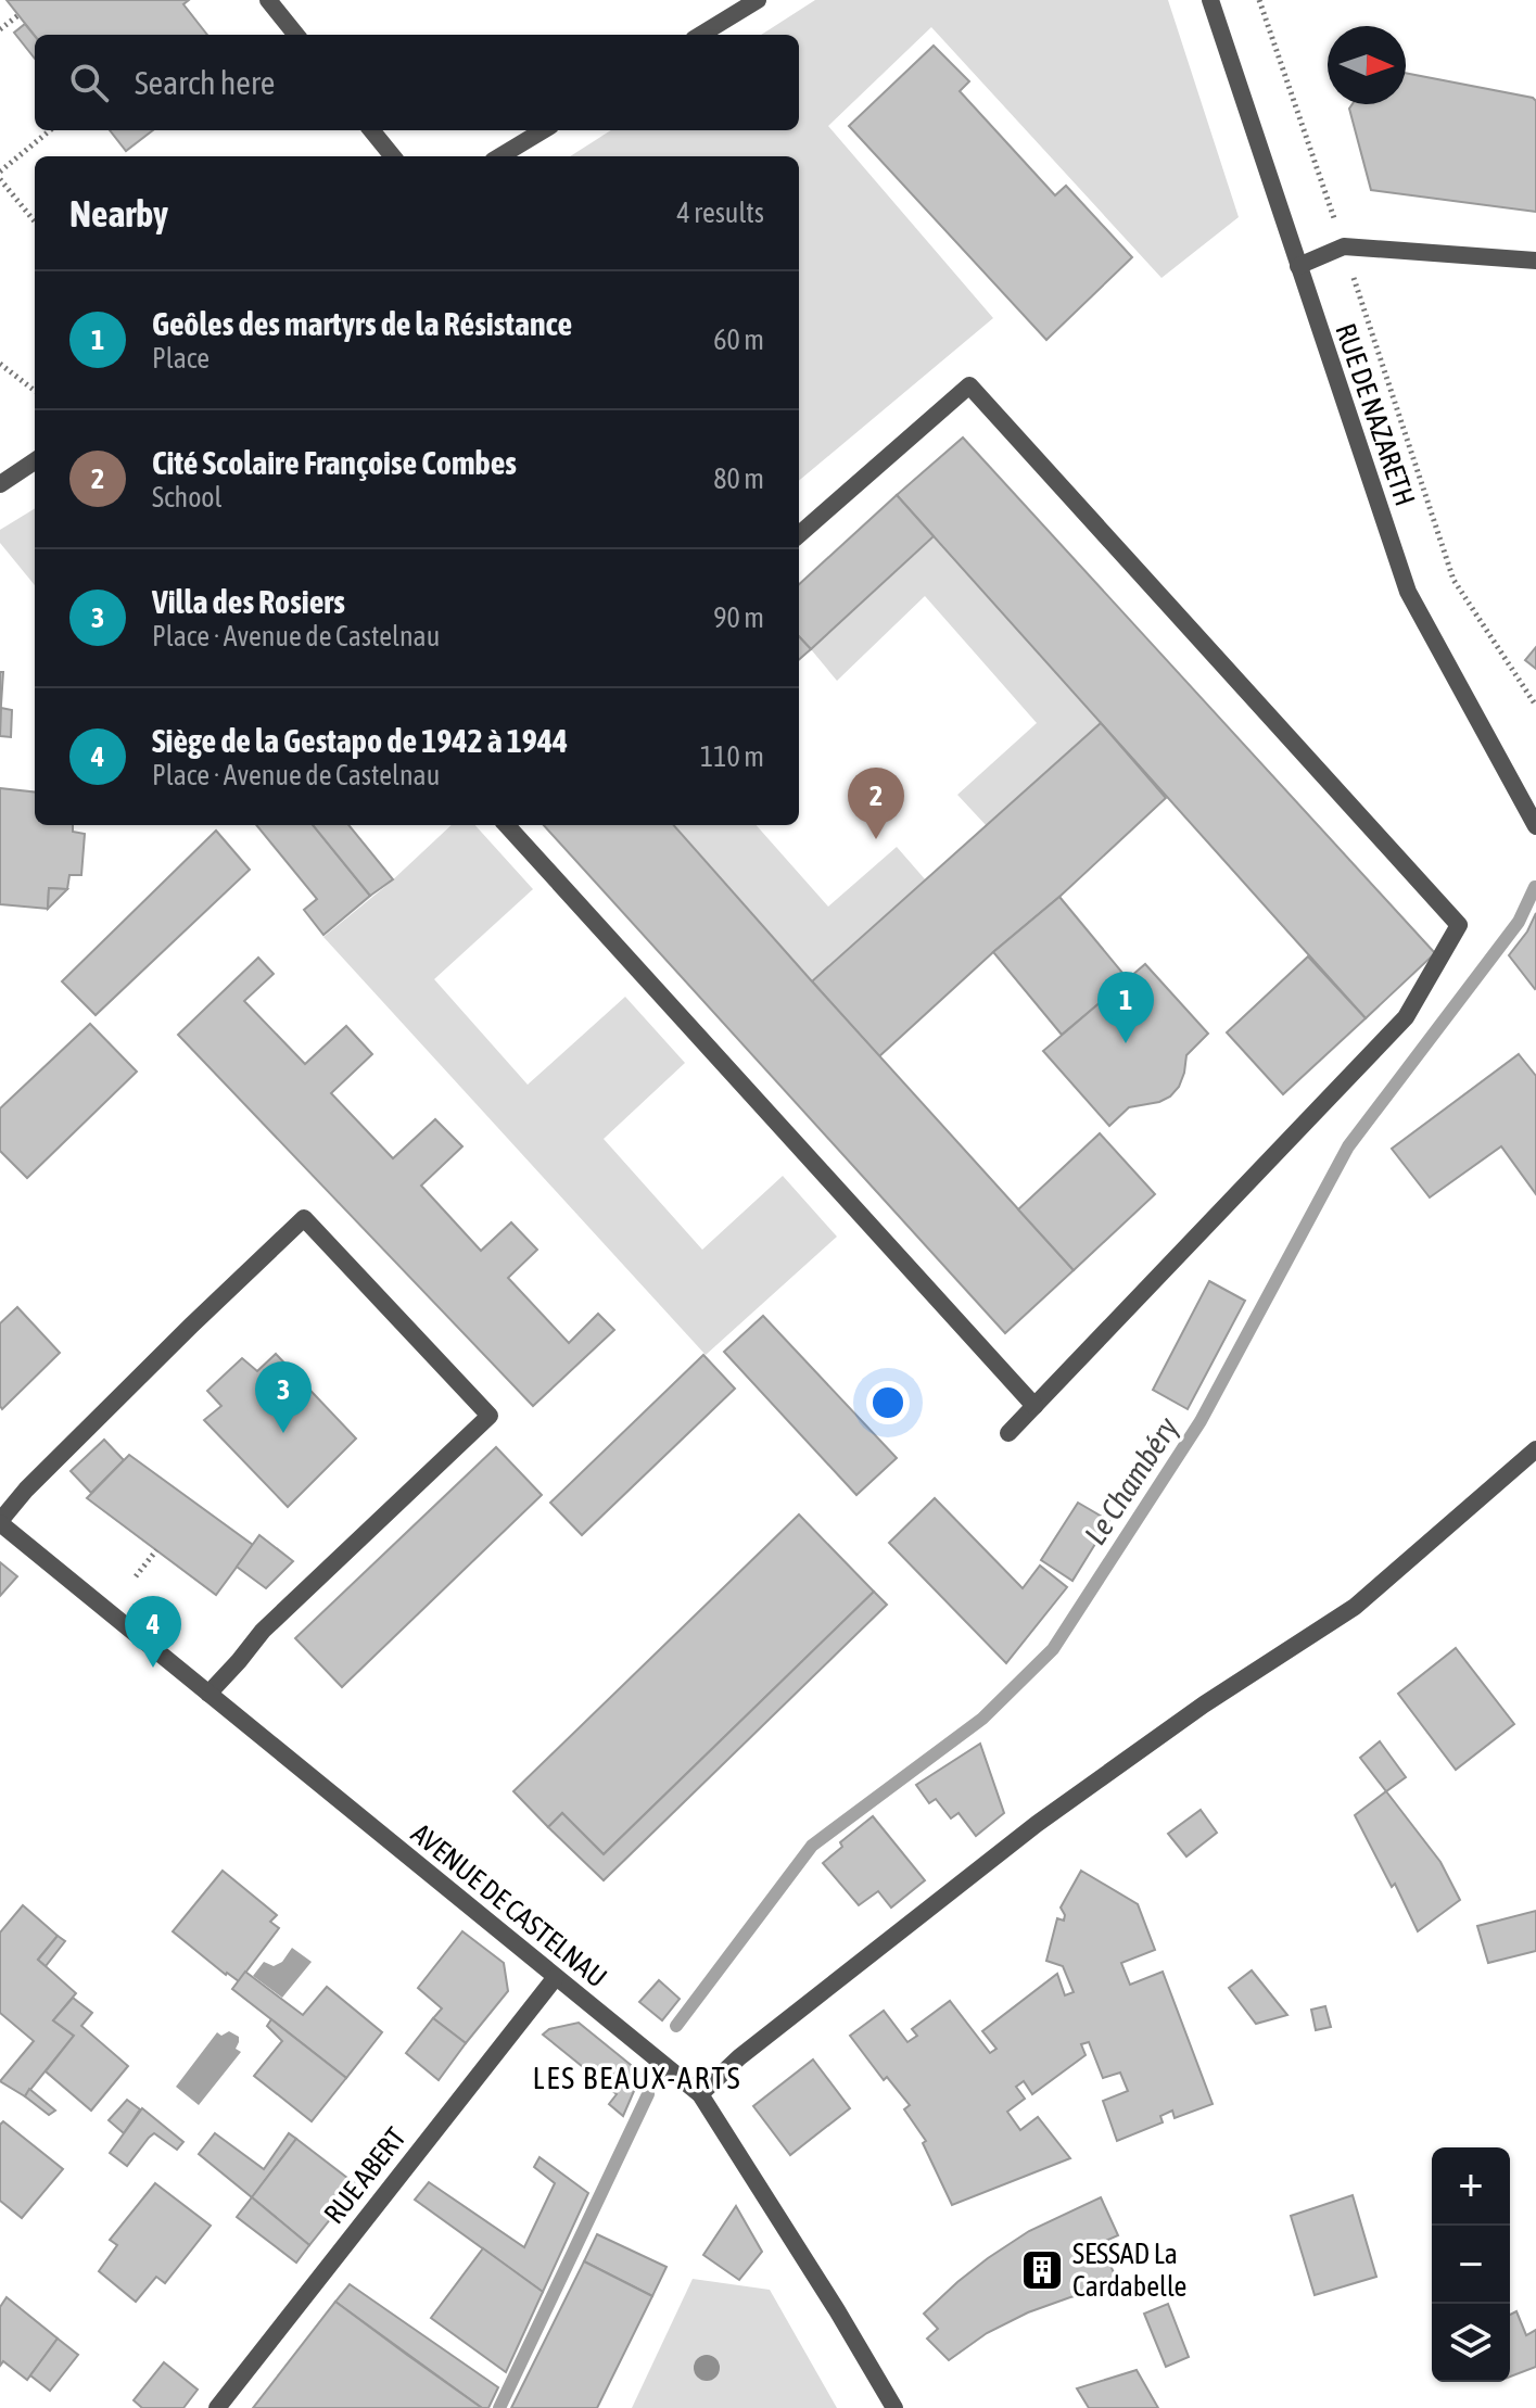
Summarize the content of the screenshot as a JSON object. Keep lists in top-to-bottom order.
{
  "streets": {
    "street": ["RUE DE NAZARETH", "AVENUE DE CASTELNAU", "RUE ABERT"]
  },
  "crossings": [
    ["AVENUE DE CASTELNAU", "RUE ABERT"]
  ],
  "districts": ["LES BEAUX-ARTS"],
  "water": ["Le Chambéry"],
  "places": {
    "building": ["SESSAD La Cardabelle"]
  },
  "north": "right",
  "page": {
    "search": "Search here",
    "heading": ["Nearby", "4 results"],
    "list": [
      {
        "mark": "1",
        "name": "Geôles des martyrs de la Résistance",
        "note": "Place",
        "value": "60 m"
      },
      {
        "mark": "2",
        "name": "Cité Scolaire Françoise Combes",
        "note": "School",
        "value": "80 m"
      },
      {
        "mark": "3",
        "name": "Villa des Rosiers",
        "note": "Place · Avenue de Castelnau",
        "value": "90 m"
      },
      {
        "mark": "4",
        "name": "Siège de la Gestapo de 1942 à 1944",
        "note": "Place · Avenue de Castelnau",
        "value": "110 m"
      }
    ],
    "pins": [
      "2",
      "1",
      "3",
      "4"
    ],
    "map_buttons": ["+", "−"]
  }
}
